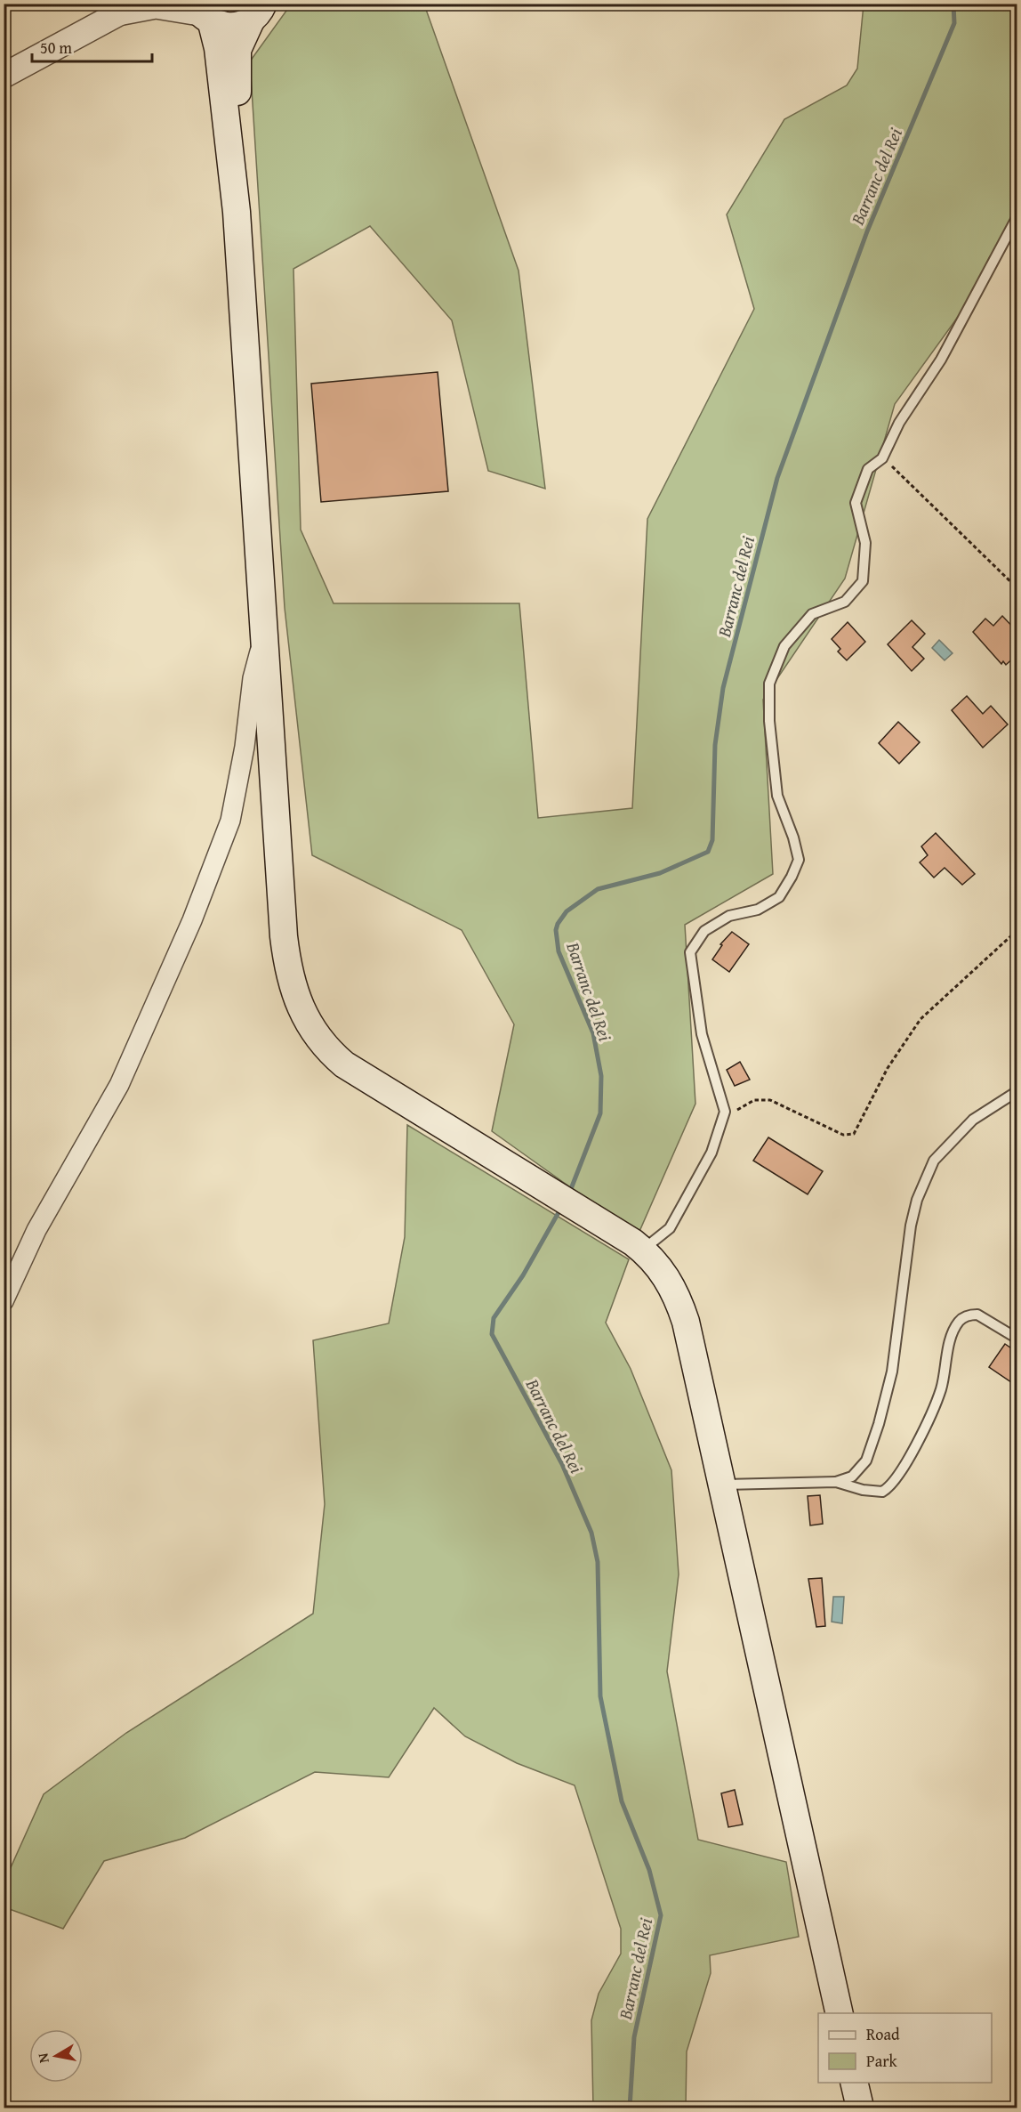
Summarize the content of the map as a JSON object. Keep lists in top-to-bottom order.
{
  "water": ["Barranc del Rei"],
  "legend": ["Road", "Park"],
  "scale_bar": "50 m",
  "north": "left"
}
